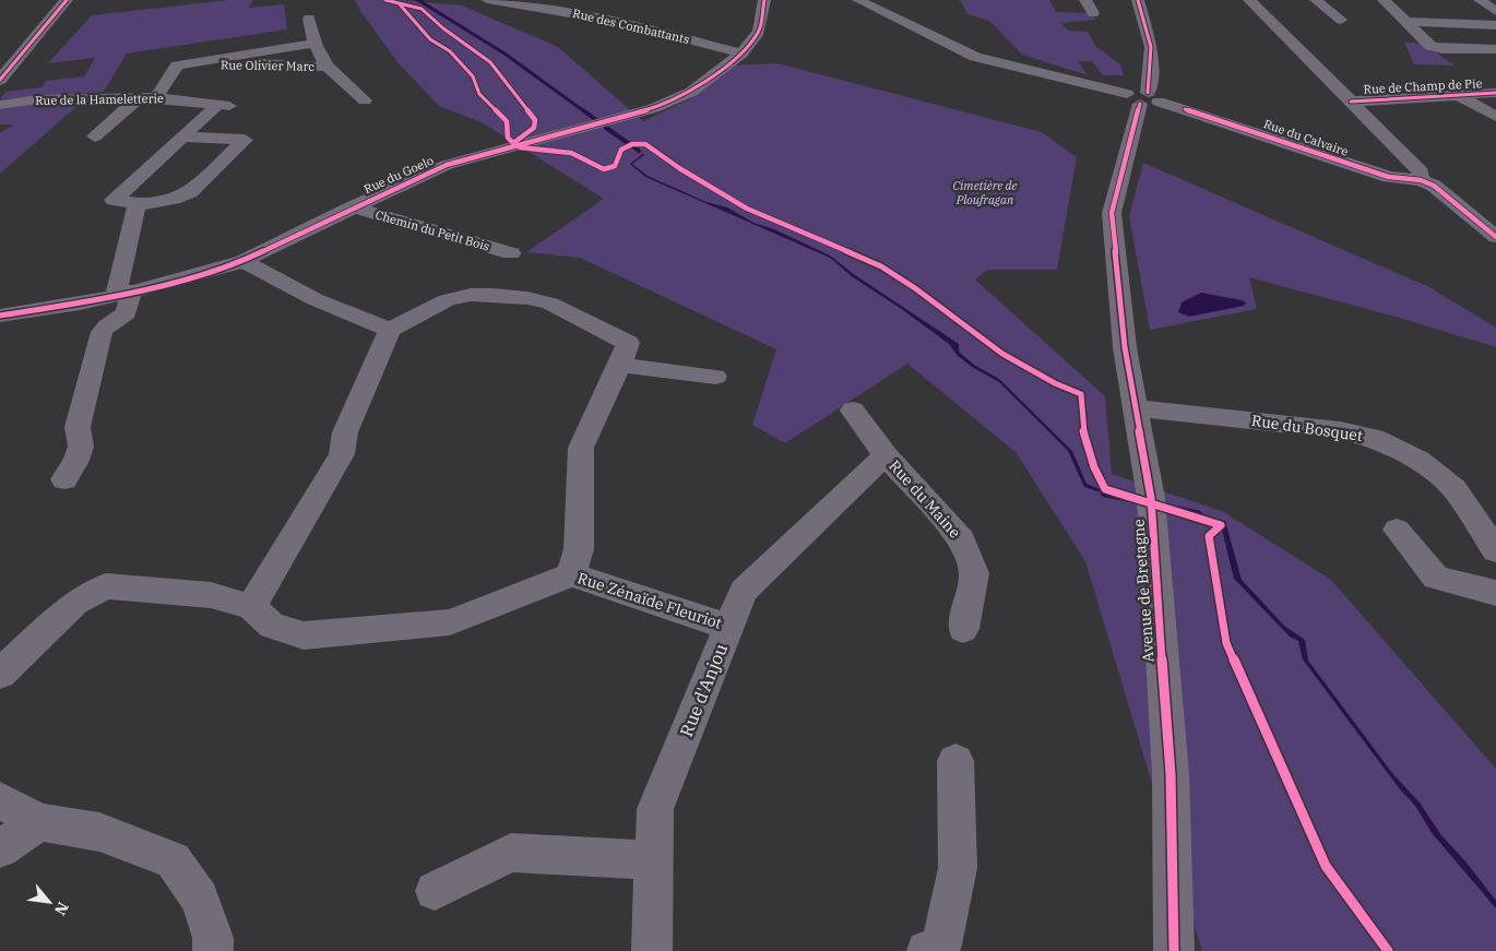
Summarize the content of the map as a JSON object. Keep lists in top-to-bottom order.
{
  "streets": {
    "street": [
      "Rue des Combattants",
      "Rue Olivier Marc",
      "Rue de Champ de Pie",
      "Rue de la Hameletterie",
      "Rue du Calvaire",
      "Rue du Goelo",
      "Chemin du Petit Bois",
      "Rue du Bosquet",
      "Rue du Maine",
      "Avenue de Bretagne",
      "Rue Zénaïde Fleuriot",
      "Rue d'Anjou"
    ]
  },
  "crossings": [
    ["Rue des Combattants", "Rue du Goelo"],
    ["Rue Olivier Marc", "Rue de la Hameletterie"],
    ["Rue du Calvaire", "Avenue de Bretagne"],
    ["Rue du Goelo", "Chemin du Petit Bois"],
    ["Rue du Bosquet", "Avenue de Bretagne"],
    ["Rue du Maine", "Rue d'Anjou"],
    ["Rue Zénaïde Fleuriot", "Rue d'Anjou"]
  ],
  "parks": ["Cimetière de Ploufragan"],
  "north": "bottom right"
}
